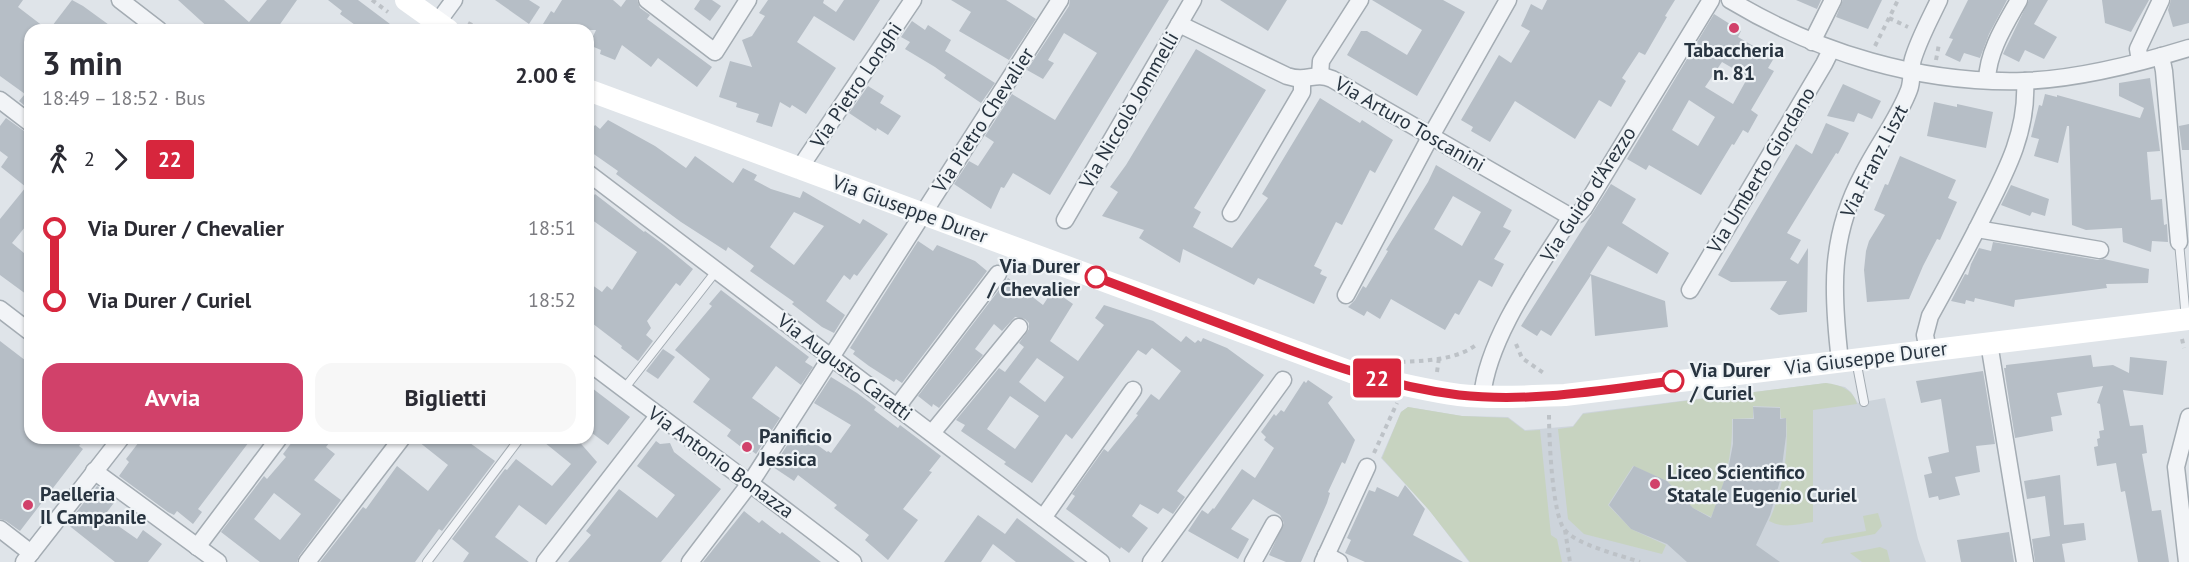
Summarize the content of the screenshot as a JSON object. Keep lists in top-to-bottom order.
{
  "streets": {
    "street": [
      "Via Pietro Longhi",
      "Via Niccolò Jommelli",
      "Via Pietro Chevalier",
      "Via Arturo Toscanini",
      "Via Franz Liszt",
      "Via Umberto Giordano",
      "Via Guido d'Arezzo",
      "Via Giuseppe Durer",
      "Via Augusto Caratti",
      "Via Antonio Bonazza"
    ]
  },
  "crossings": [
    ["Via Pietro Longhi", "Via Giuseppe Durer"],
    ["Via Pietro Chevalier", "Via Giuseppe Durer"],
    ["Via Pietro Chevalier", "Via Augusto Caratti"],
    ["Via Pietro Chevalier", "Via Antonio Bonazza"],
    ["Via Arturo Toscanini", "Via Guido d'Arezzo"],
    ["Via Franz Liszt", "Via Giuseppe Durer"],
    ["Via Guido d'Arezzo", "Via Giuseppe Durer"]
  ],
  "places": [
    "Tabaccheria n. 81",
    "Via Durer / Chevalier",
    "Via Durer / Curiel",
    "Panificio Jessica",
    "Liceo Scientifico Statale Eugenio Curiel",
    "Paelleria Il Campanile"
  ],
  "lines": ["bus line 22"],
  "page": {
    "on_map": "22",
    "heading": ["3 min", "18:49 – 18:52 · Bus", "2.00 €"],
    "legs": ["2", "22"],
    "list": [
      {
        "name": "Via Durer / Chevalier",
        "value": "18:51"
      },
      {
        "name": "Via Durer / Curiel",
        "value": "18:52"
      }
    ],
    "buttons": ["Avvia", "Biglietti"]
  }
}
